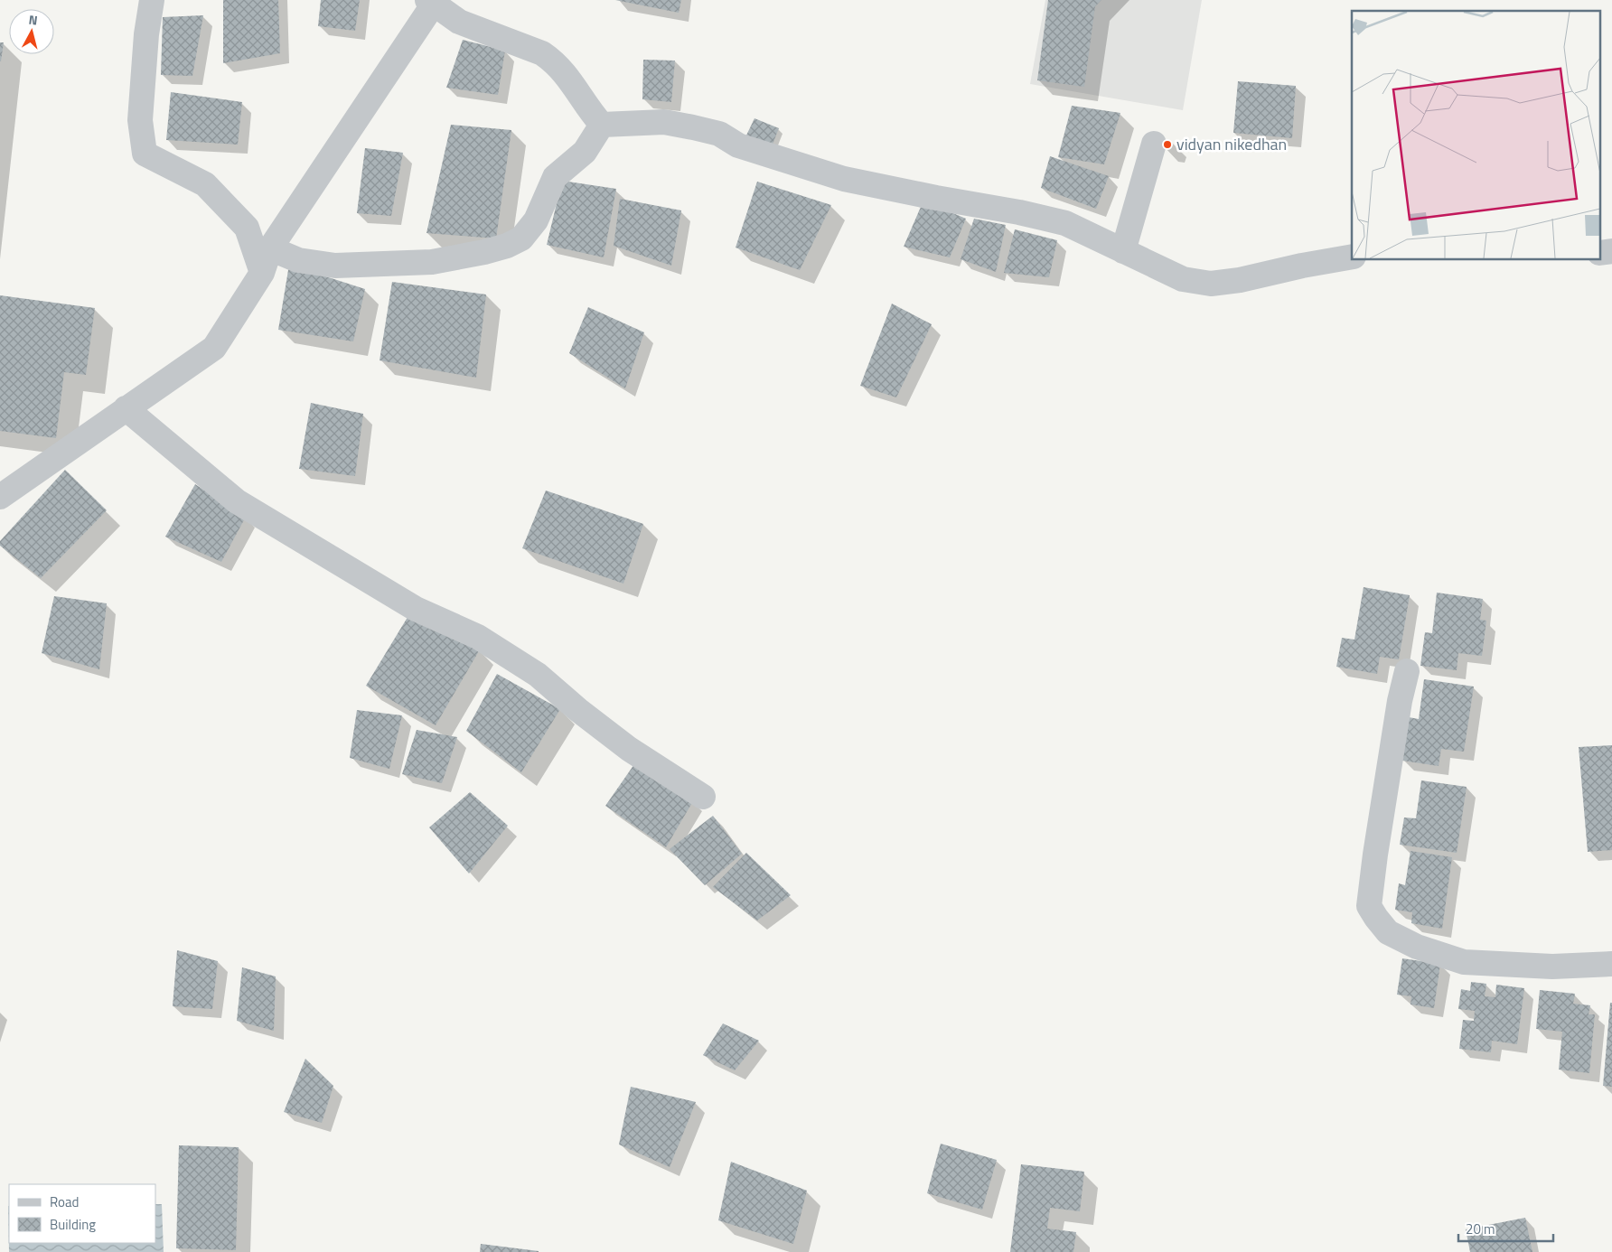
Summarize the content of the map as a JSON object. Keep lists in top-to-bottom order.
{
  "places": ["vidyan nikedhan"],
  "legend": ["Road", "Building"],
  "scale_bar": "20 m",
  "north": "top"
}
